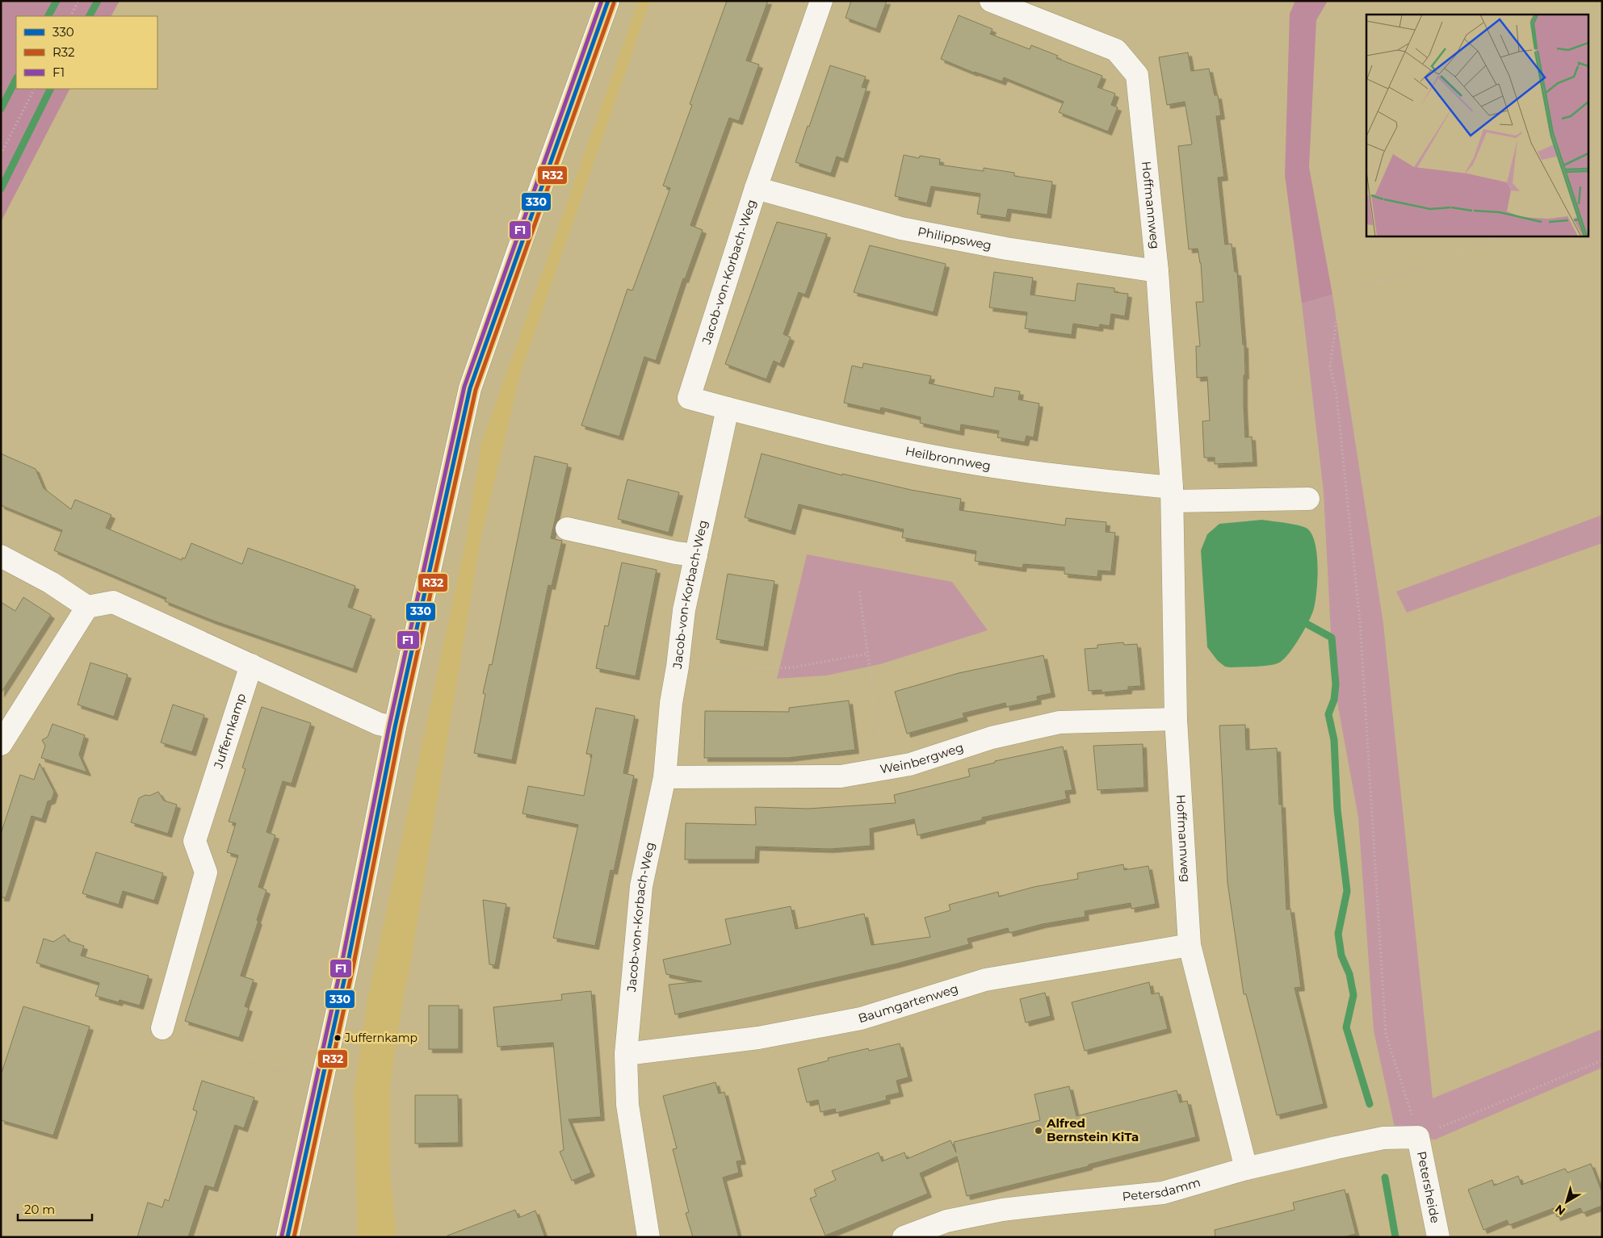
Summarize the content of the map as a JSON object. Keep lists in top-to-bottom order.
{
  "streets": {
    "street": [
      "Hoffmannweg",
      "Philippsweg",
      "Jacob-von-Korbach-Weg",
      "Heilbronnweg",
      "Juffernkamp",
      "Weinbergweg",
      "Baumgartenweg",
      "Petersheide",
      "Petersdamm"
    ]
  },
  "crossings": [
    ["Hoffmannweg", "Philippsweg"],
    ["Hoffmannweg", "Heilbronnweg"],
    ["Hoffmannweg", "Weinbergweg"],
    ["Hoffmannweg", "Baumgartenweg"],
    ["Hoffmannweg", "Petersdamm"],
    ["Philippsweg", "Jacob-von-Korbach-Weg"],
    ["Jacob-von-Korbach-Weg", "Heilbronnweg"],
    ["Jacob-von-Korbach-Weg", "Weinbergweg"],
    ["Jacob-von-Korbach-Weg", "Baumgartenweg"],
    ["Petersheide", "Petersdamm"]
  ],
  "places": ["Juffernkamp", "Alfred Bernstein KiTa"],
  "lines": ["transit line 330", "transit line F1", "transit line R32"],
  "legend": ["330", "R32", "F1"],
  "scale_bar": "20 m",
  "north": "bottom left"
}
